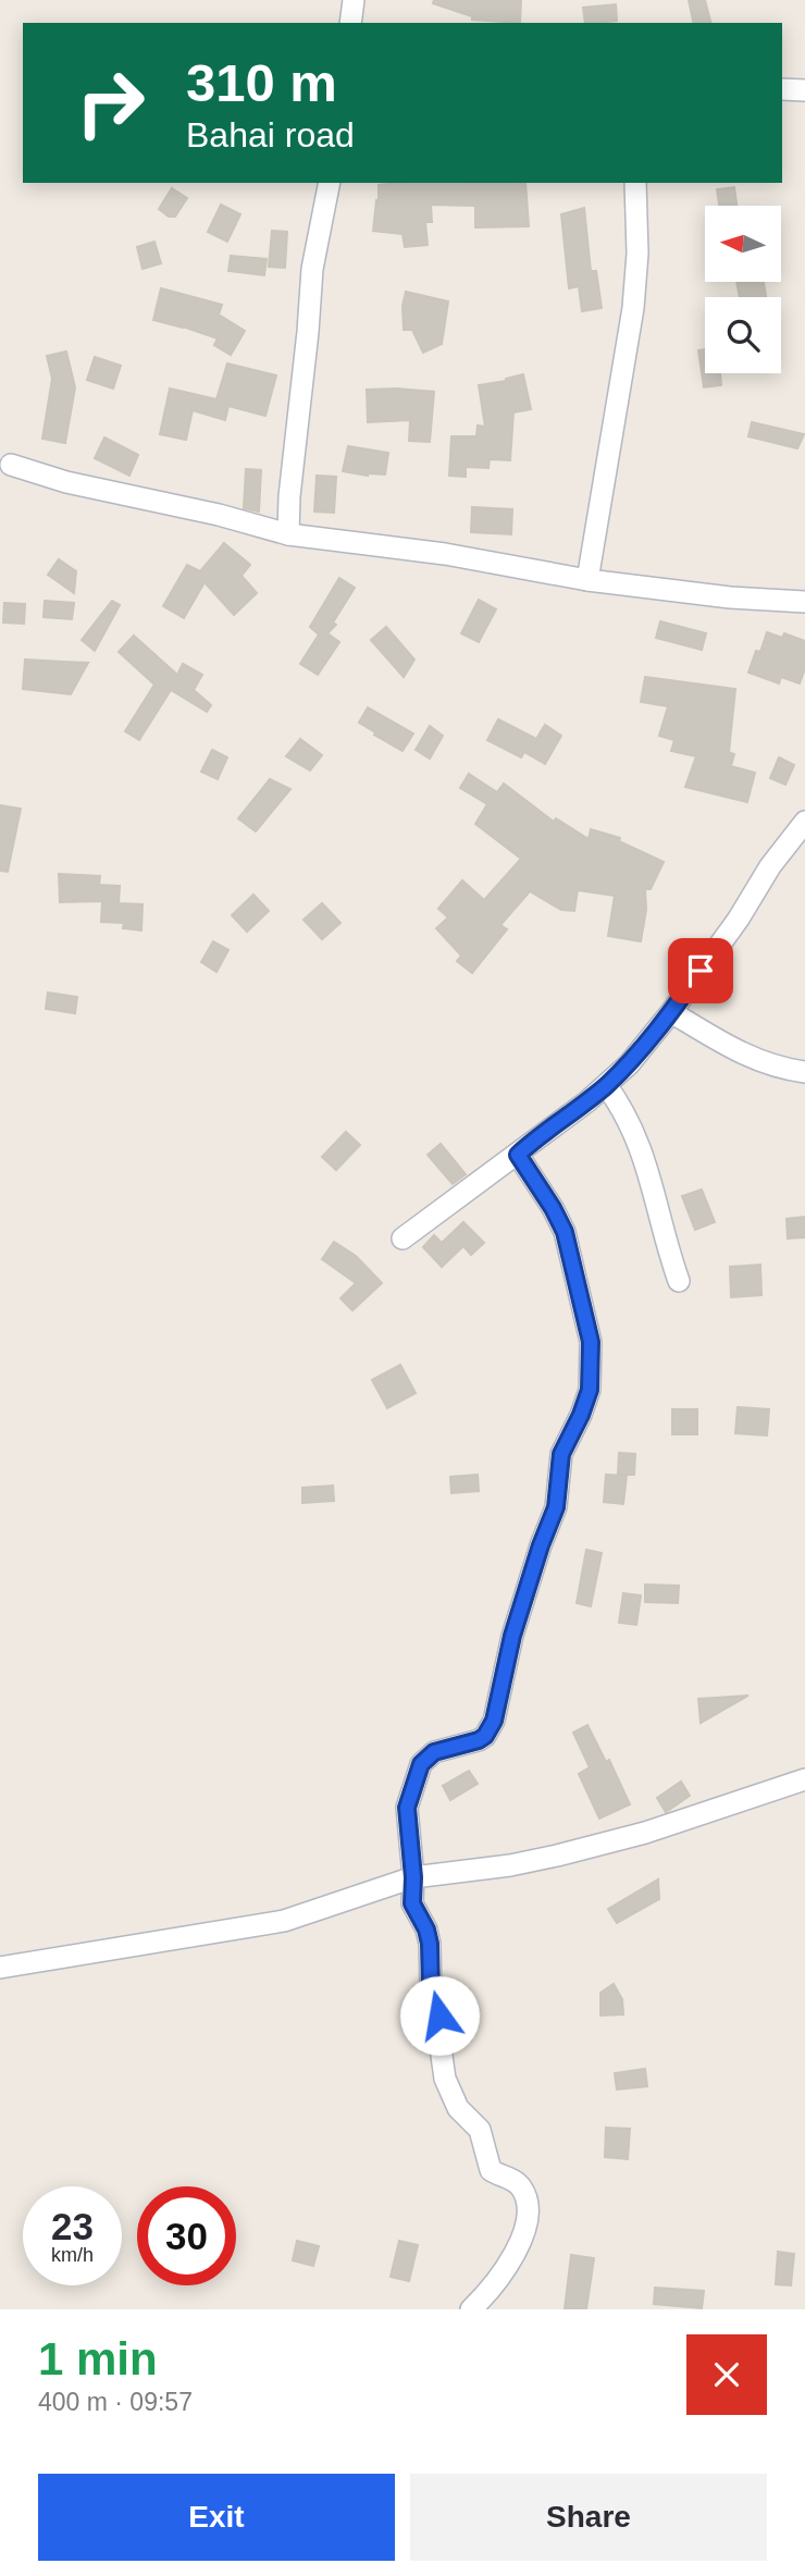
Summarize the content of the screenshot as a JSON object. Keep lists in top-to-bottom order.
{
  "north": "left",
  "page": {
    "turn": ["310 m", "Bahai road"],
    "speed": "23 km/h",
    "limit": "30",
    "heading": ["1 min", "400 m · 09:57"],
    "buttons": ["Exit", "Share"]
  }
}
